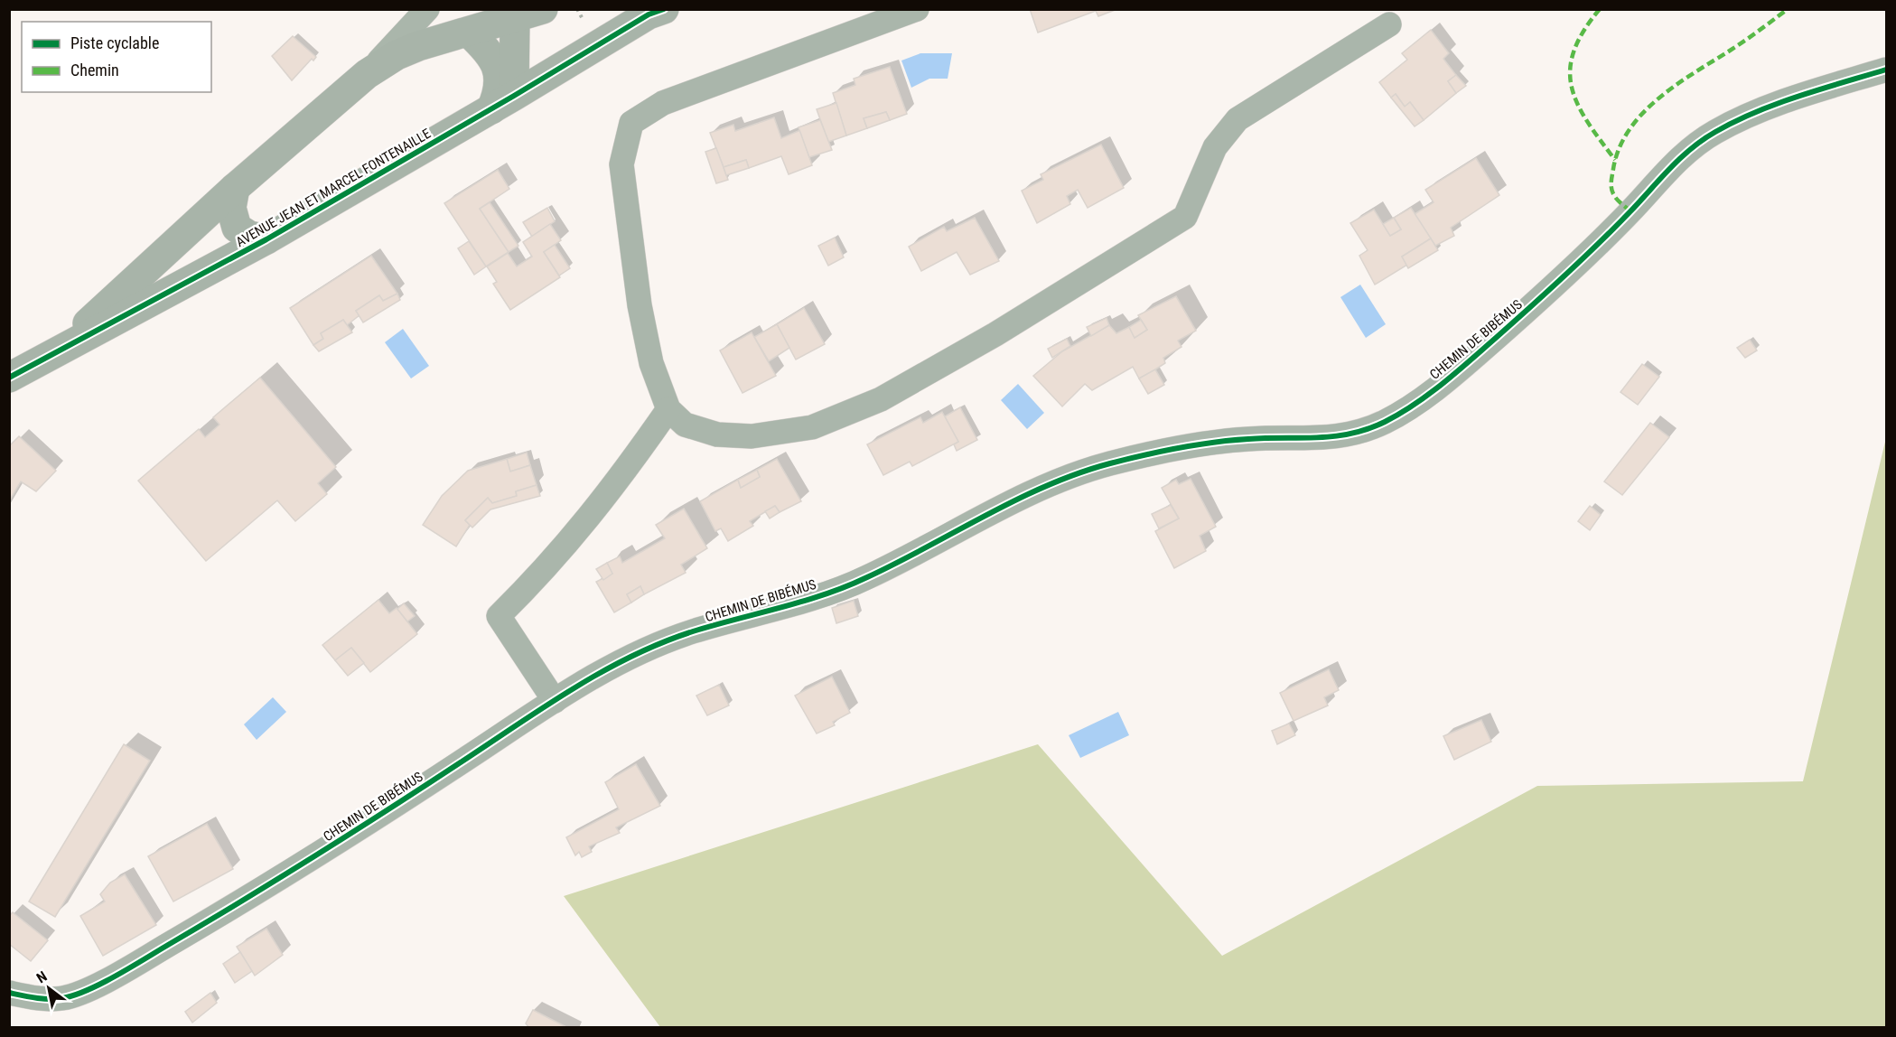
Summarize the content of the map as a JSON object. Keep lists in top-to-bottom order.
{
  "streets": {
    "main road": ["AVENUE JEAN ET MARCEL FONTENAILLE"],
    "street": ["CHEMIN DE BIBÉMUS"]
  },
  "legend": ["Piste cyclable", "Chemin"],
  "north": "top left"
}
